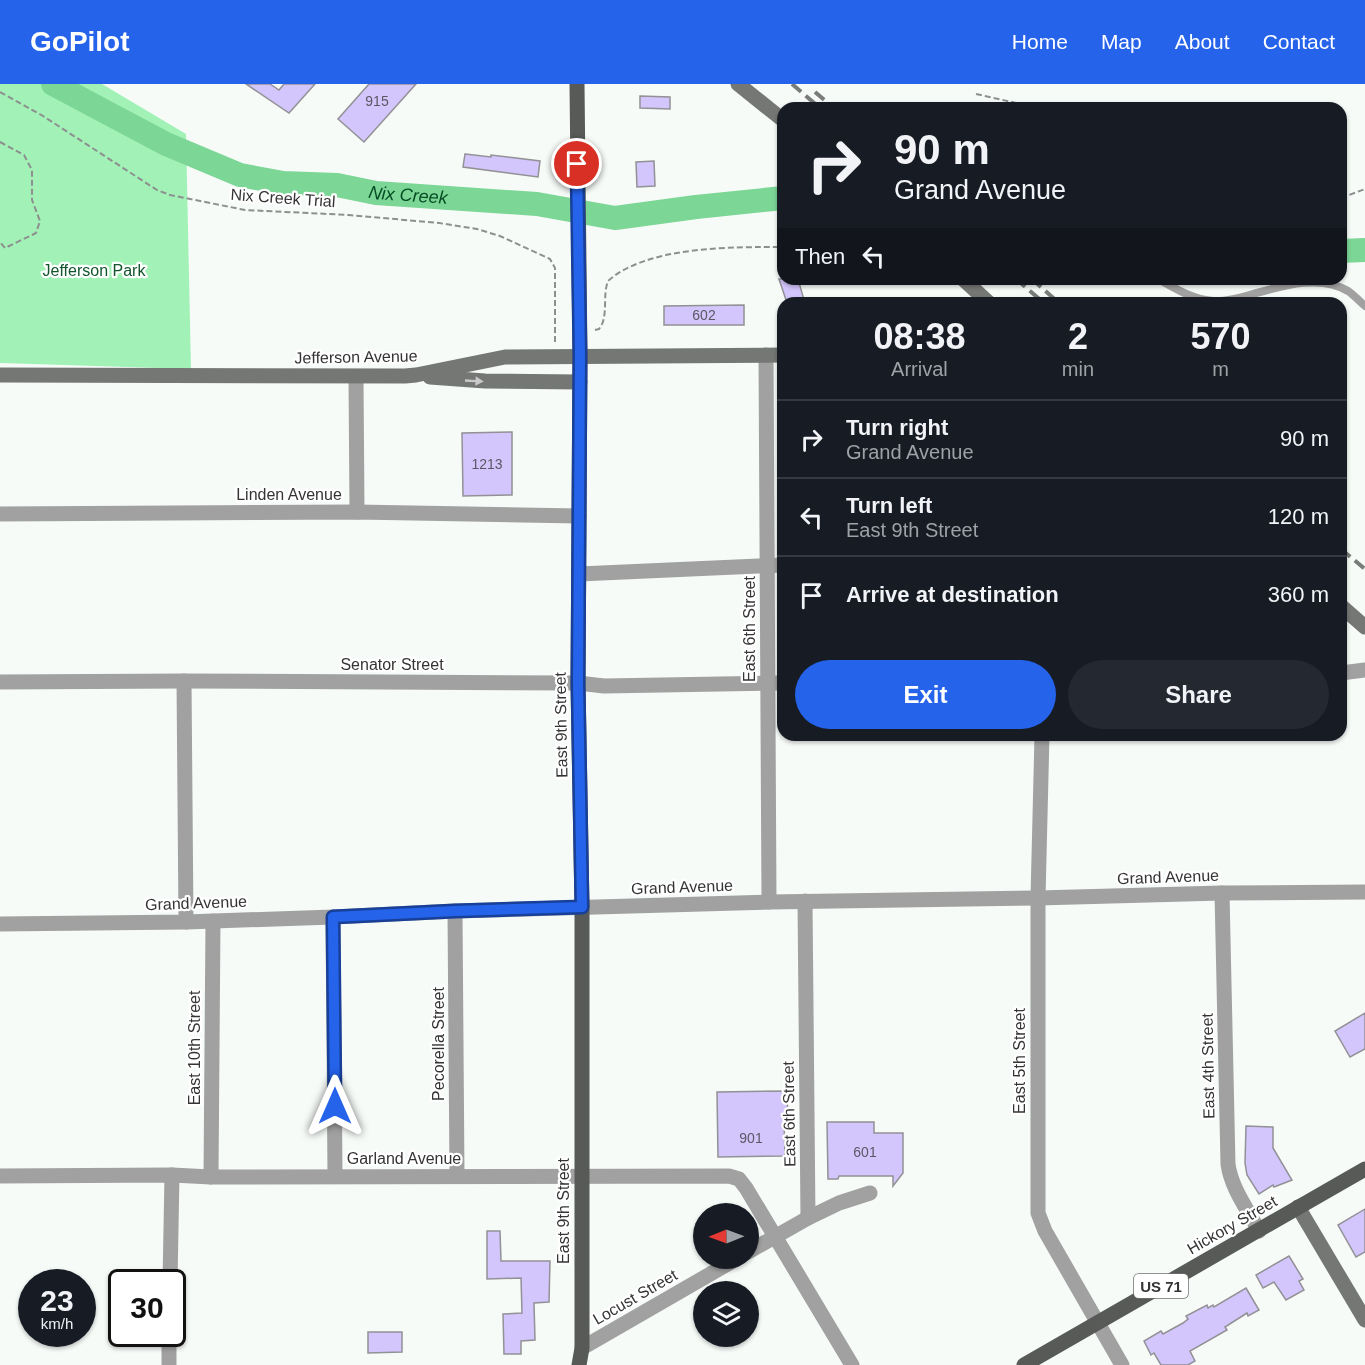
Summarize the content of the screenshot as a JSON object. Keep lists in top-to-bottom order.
{
  "streets": {
    "main road": [
      "Jefferson Avenue",
      "East 9th Street",
      "Hickory Street",
      "US 71"
    ],
    "street": [
      "Linden Avenue",
      "East 6th Street",
      "Senator Street",
      "Grand Avenue",
      "Pecorella Street",
      "East 10th Street",
      "East 5th Street",
      "East 4th Street",
      "Garland Avenue",
      "Locust Street"
    ],
    "path": ["Nix Creek Trial"]
  },
  "crossings": [
    ["Jefferson Avenue", "East 6th Street"],
    ["Jefferson Avenue", "East 9th Street"],
    ["Linden Avenue", "East 9th Street"],
    ["East 6th Street", "Senator Street"],
    ["East 6th Street", "Grand Avenue"],
    ["Senator Street", "East 9th Street"],
    ["East 9th Street", "Grand Avenue"],
    ["East 9th Street", "Garland Avenue"],
    ["East 9th Street", "Locust Street"],
    ["Grand Avenue", "Pecorella Street"],
    ["Grand Avenue", "East 10th Street"],
    ["Grand Avenue", "East 5th Street"],
    ["Grand Avenue", "East 4th Street"],
    ["Pecorella Street", "Garland Avenue"],
    ["East 10th Street", "Garland Avenue"],
    ["East 5th Street", "Hickory Street"],
    ["East 4th Street", "Hickory Street"]
  ],
  "water": ["Nix Creek"],
  "parks": ["Jefferson Park"],
  "house_numbers": [
    "915",
    "602",
    "1213",
    "901",
    "601"
  ],
  "north": "left",
  "page": {
    "header": "GoPilot",
    "nav": [
      "Home",
      "Map",
      "About",
      "Contact"
    ],
    "turn": ["90 m", "Grand Avenue"],
    "then": "Then",
    "eta": [
      "08:38",
      "Arrival",
      "2",
      "min",
      "570",
      "m"
    ],
    "list": [
      {
        "name": "Turn right",
        "note": "Grand Avenue",
        "value": "90 m"
      },
      {
        "name": "Turn left",
        "note": "East 9th Street",
        "value": "120 m"
      },
      {
        "name": "Arrive at destination",
        "value": "360 m"
      }
    ],
    "buttons": ["Exit", "Share"],
    "speed": "23 km/h",
    "limit": "30"
  }
}
